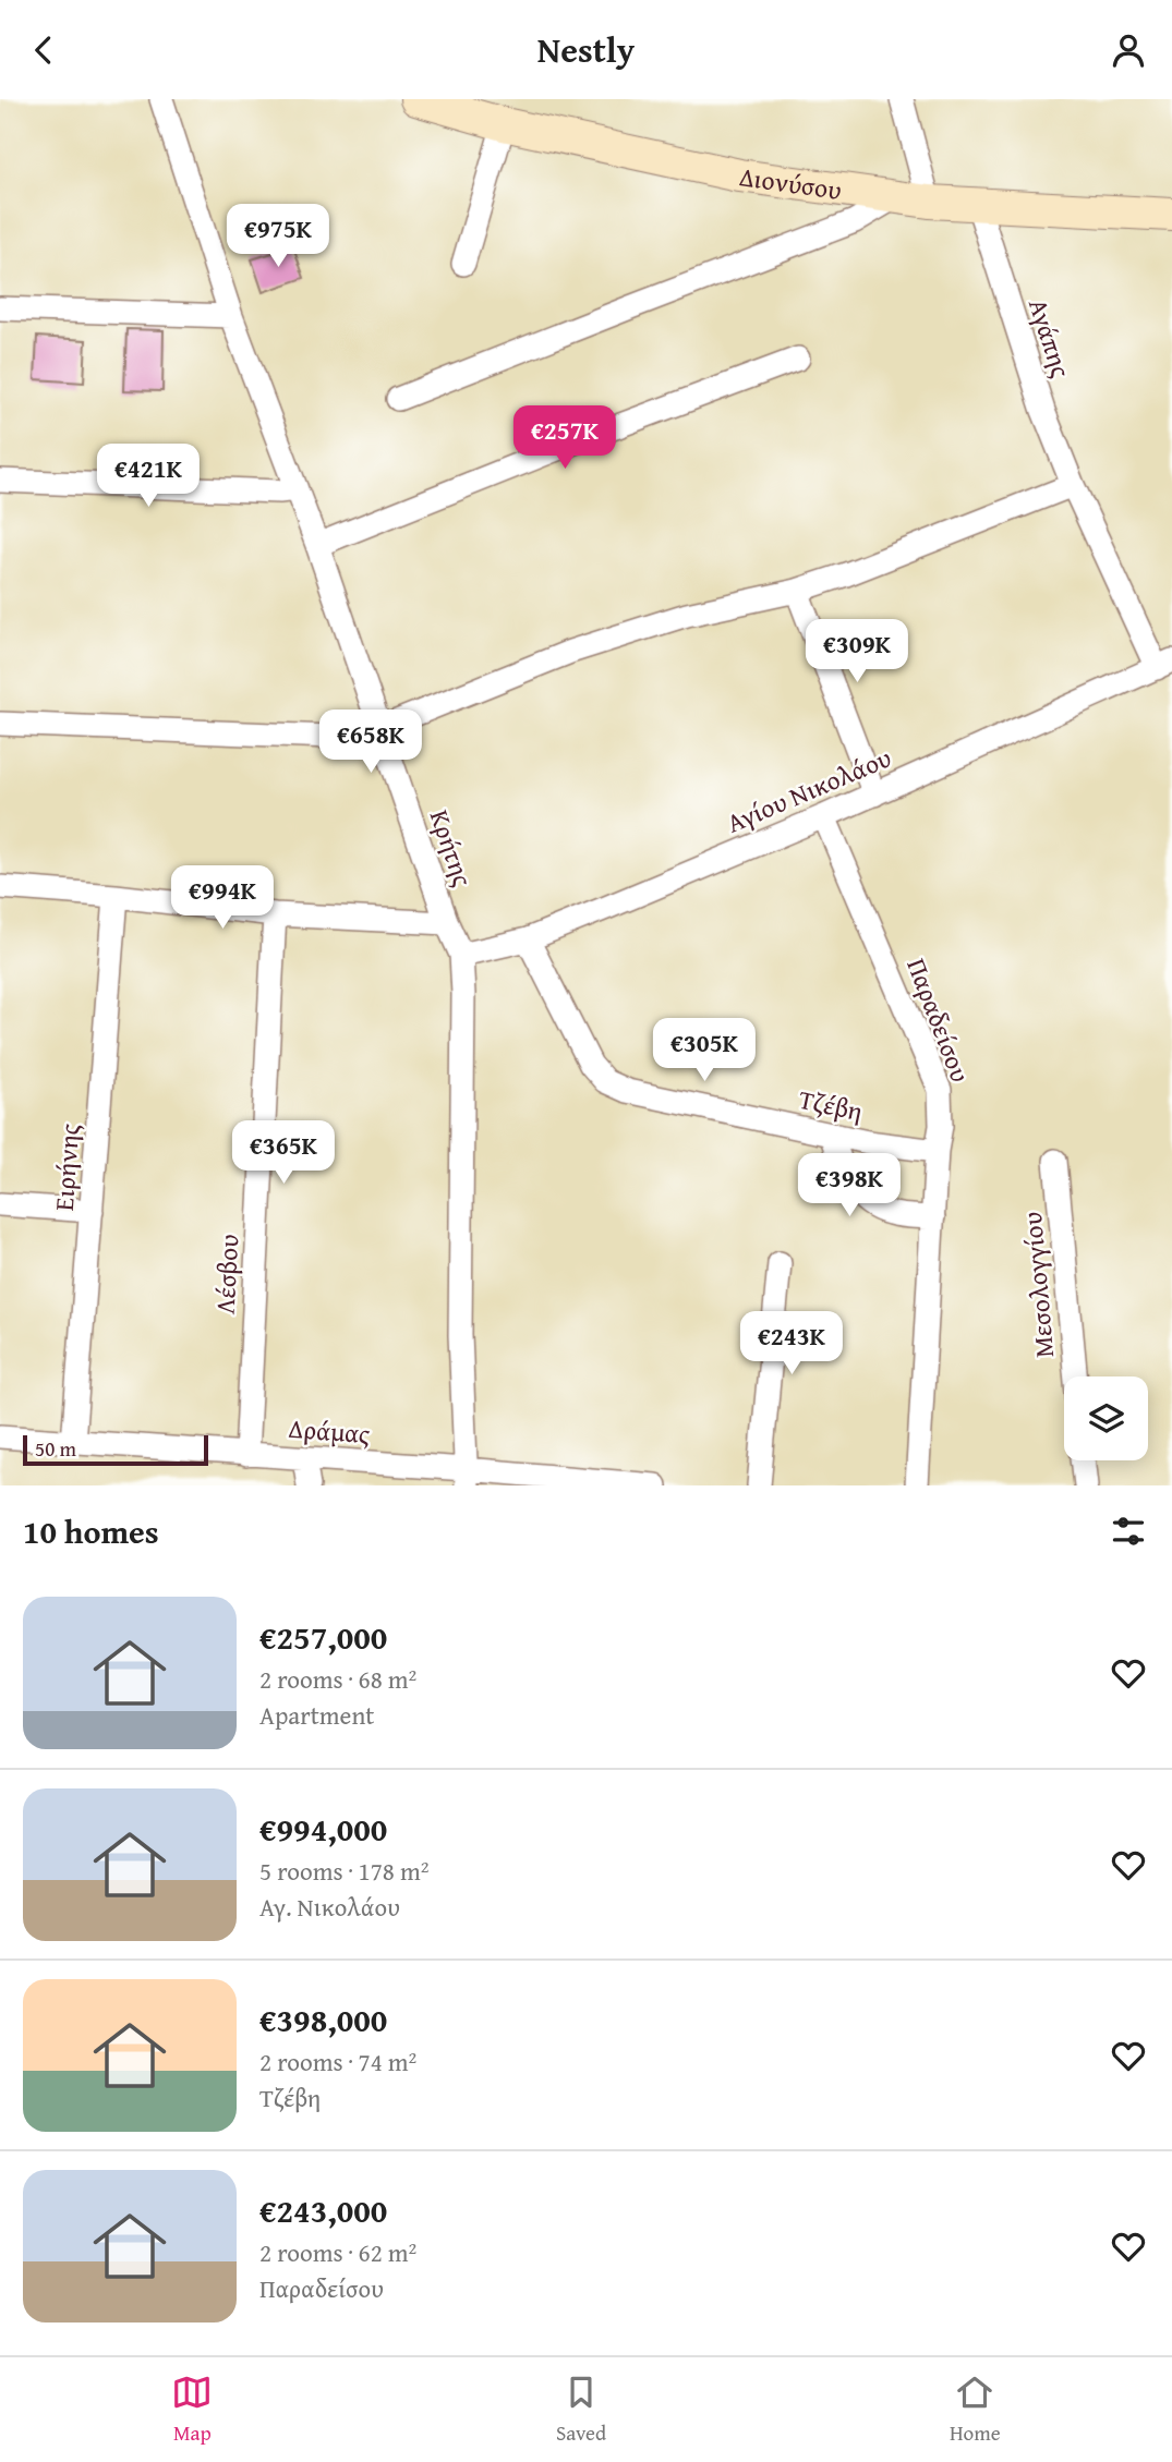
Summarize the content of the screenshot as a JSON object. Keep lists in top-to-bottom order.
{
  "streets": {
    "main road": ["Διονύσου"],
    "street": [
      "Αγάπης",
      "Αγίου Νικολάου",
      "Κρήτης",
      "Παραδείσου",
      "Τζέβη",
      "Ειρήνης",
      "Λέσβου",
      "Μεσολογγίου",
      "Δράμας"
    ]
  },
  "crossings": [
    ["Διονύσου", "Αγάπης"],
    ["Αγάπης", "Αγίου Νικολάου"],
    ["Αγίου Νικολάου", "Κρήτης"],
    ["Αγίου Νικολάου", "Παραδείσου"],
    ["Αγίου Νικολάου", "Τζέβη"],
    ["Κρήτης", "Δράμας"],
    ["Παραδείσου", "Τζέβη"],
    ["Ειρήνης", "Δράμας"],
    ["Λέσβου", "Δράμας"]
  ],
  "scale_bar": "50 m",
  "page": {
    "header": "Nestly",
    "price": [
      "€975K",
      "€257K",
      "€421K",
      "€309K",
      "€658K",
      "€994K",
      "€305K",
      "€365K",
      "€398K",
      "€243K"
    ],
    "scale": "50 m",
    "heading": "10 homes",
    "list": [
      {
        "name": "€257,000",
        "note": "2 rooms · 68 m² · Apartment"
      },
      {
        "name": "€994,000",
        "note": "5 rooms · 178 m² · Αγ. Νικολάου"
      },
      {
        "name": "€398,000",
        "note": "2 rooms · 74 m² · Τζέβη"
      },
      {
        "name": "€243,000",
        "note": "2 rooms · 62 m² · Παραδείσου"
      }
    ],
    "tabs": ["Map", "Saved", "Home"]
  }
}
